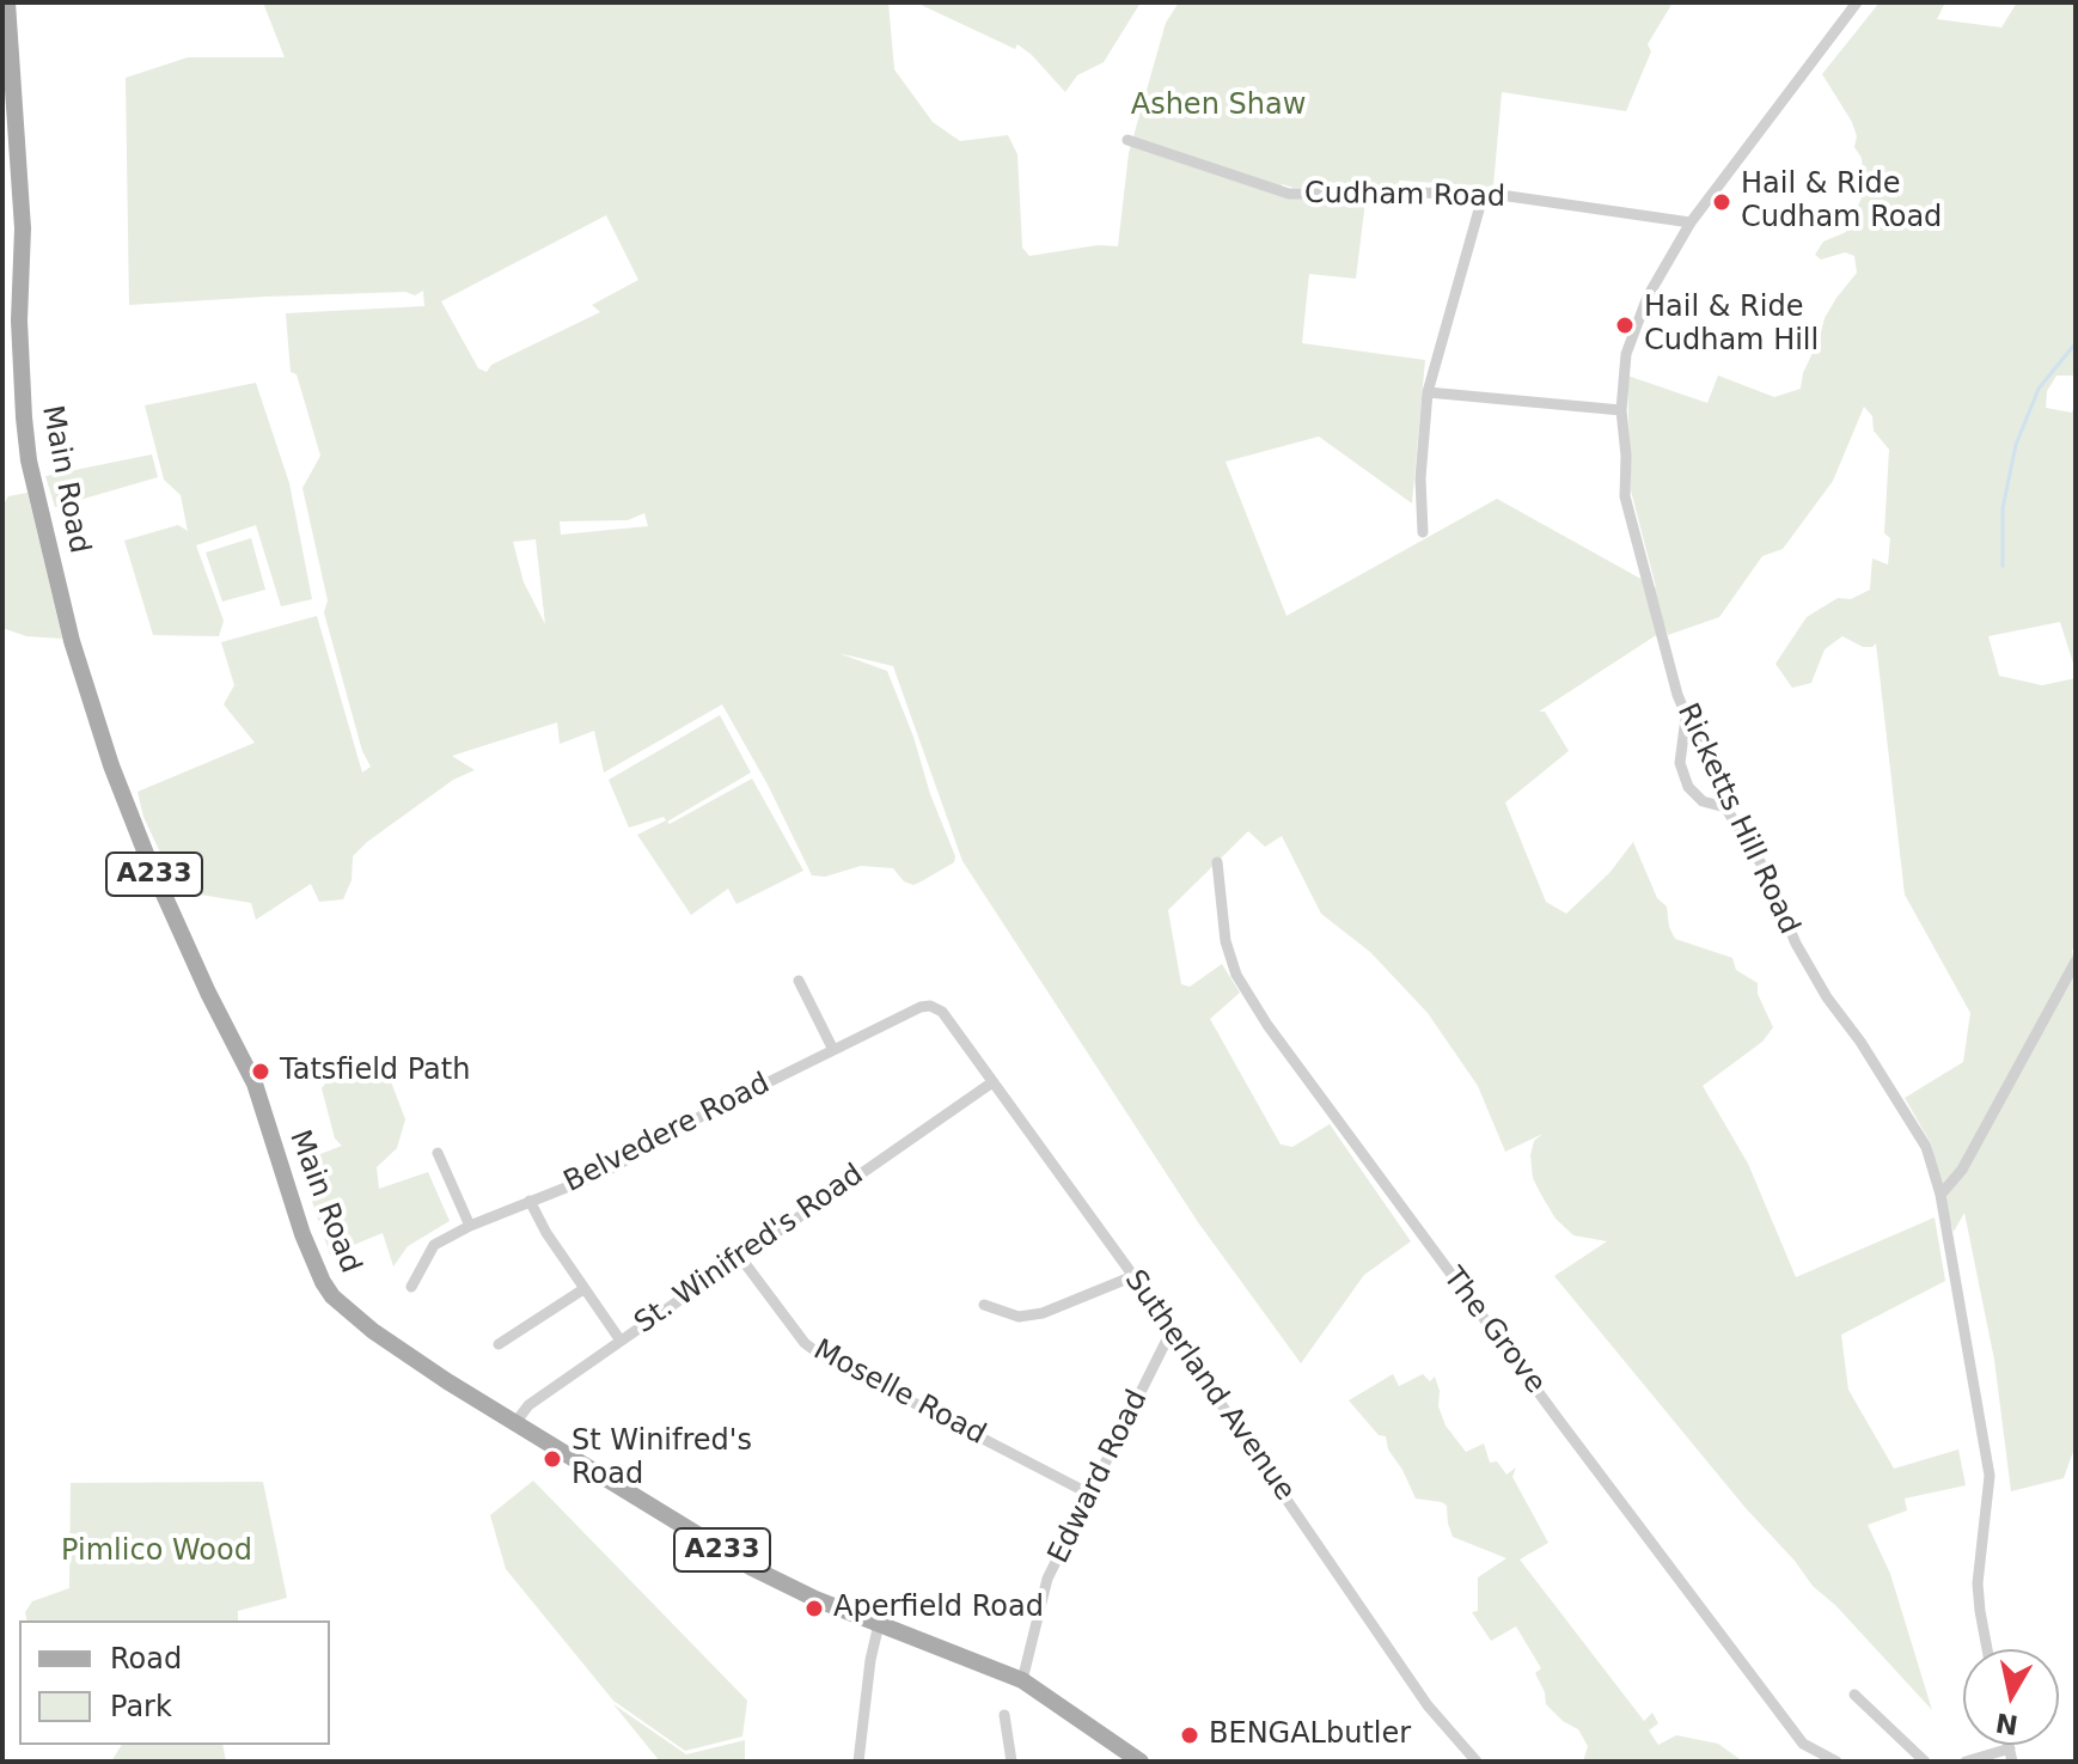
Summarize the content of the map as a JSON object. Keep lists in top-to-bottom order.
{
  "streets": {
    "main road": ["Main Road", "A233"],
    "street": [
      "Cudham Road",
      "Ricketts Hill Road",
      "Belvedere Road",
      "St. Winifred's Road",
      "The Grove",
      "Sutherland Avenue",
      "Moselle Road",
      "Edward Road"
    ]
  },
  "crossings": [
    ["Cudham Road", "Ricketts Hill Road"],
    ["Main Road", "St. Winifred's Road"],
    ["Main Road", "Edward Road"],
    ["Belvedere Road", "Sutherland Avenue"],
    ["St. Winifred's Road", "Sutherland Avenue"],
    ["St. Winifred's Road", "Moselle Road"],
    ["Sutherland Avenue", "Edward Road"],
    ["Moselle Road", "Edward Road"]
  ],
  "parks": ["Ashen Shaw", "Pimlico Wood"],
  "places": [
    "Hail & Ride Cudham Road",
    "Hail & Ride Cudham Hill",
    "Tatsfield Path",
    "St Winifred's Road",
    "Aperfield Road",
    "BENGALbutler"
  ],
  "legend": ["Road", "Park"],
  "north": "bottom"
}
